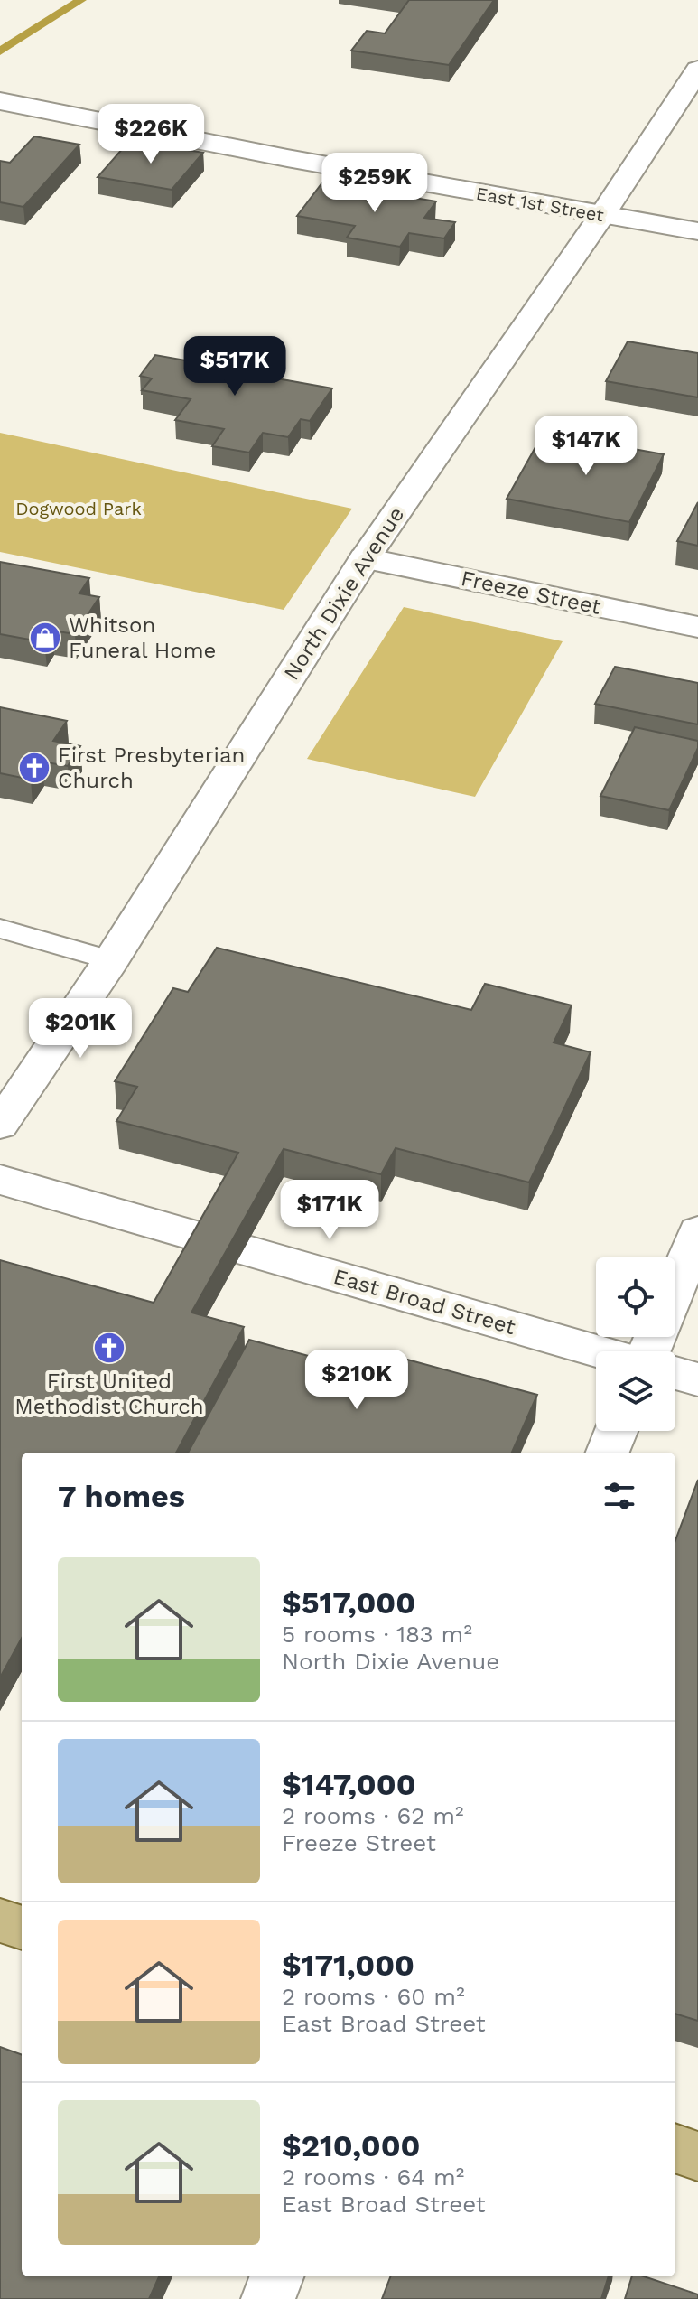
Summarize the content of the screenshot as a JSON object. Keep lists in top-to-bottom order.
{
  "streets": {
    "street": [
      "East 1st Street",
      "Freeze Street",
      "North Dixie Avenue",
      "East Broad Street"
    ]
  },
  "crossings": [
    ["East 1st Street", "North Dixie Avenue"],
    ["Freeze Street", "North Dixie Avenue"]
  ],
  "parks": ["Dogwood Park"],
  "places": {
    "shop": ["Whitson Funeral Home"],
    "church": ["First Presbyterian Church", "First United Methodist Church"]
  },
  "page": {
    "price": [
      "$226K",
      "$259K",
      "$517K",
      "$147K",
      "$201K",
      "$171K",
      "$210K"
    ],
    "heading": "7 homes",
    "list": [
      {
        "name": "$517,000",
        "note": "5 rooms · 183 m² · North Dixie Avenue"
      },
      {
        "name": "$147,000",
        "note": "2 rooms · 62 m² · Freeze Street"
      },
      {
        "name": "$171,000",
        "note": "2 rooms · 60 m² · East Broad Street"
      },
      {
        "name": "$210,000",
        "note": "2 rooms · 64 m² · East Broad Street"
      }
    ]
  }
}
